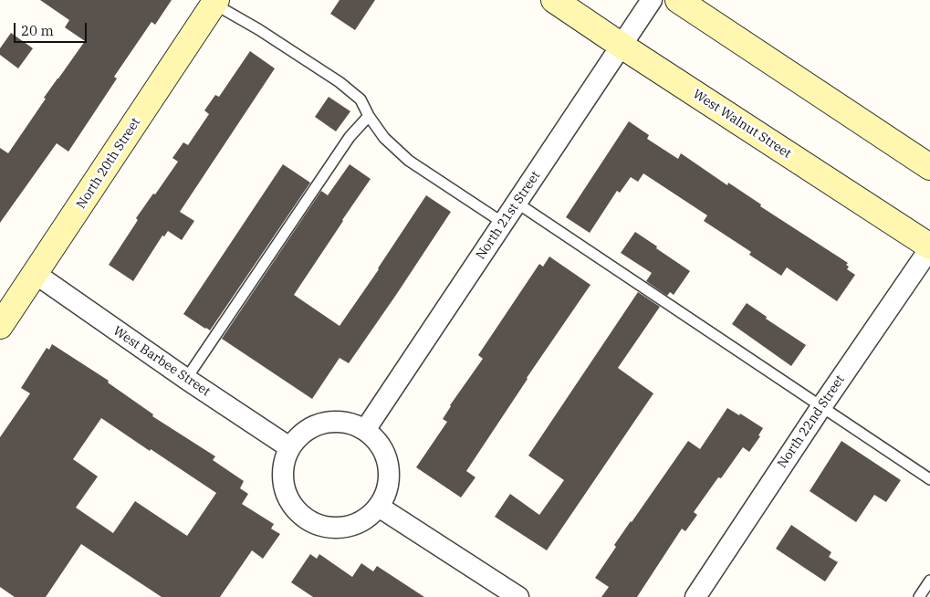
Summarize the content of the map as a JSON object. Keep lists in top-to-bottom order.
{
  "streets": {
    "main road": ["West Walnut Street", "North 20th Street"],
    "street": ["North 21st Street", "West Barbee Street", "North 22nd Street"]
  },
  "crossings": [
    ["West Walnut Street", "North 21st Street"],
    ["West Walnut Street", "North 22nd Street"],
    ["North 20th Street", "West Barbee Street"],
    ["North 21st Street", "West Barbee Street"]
  ],
  "scale_bar": "20 m"
}
